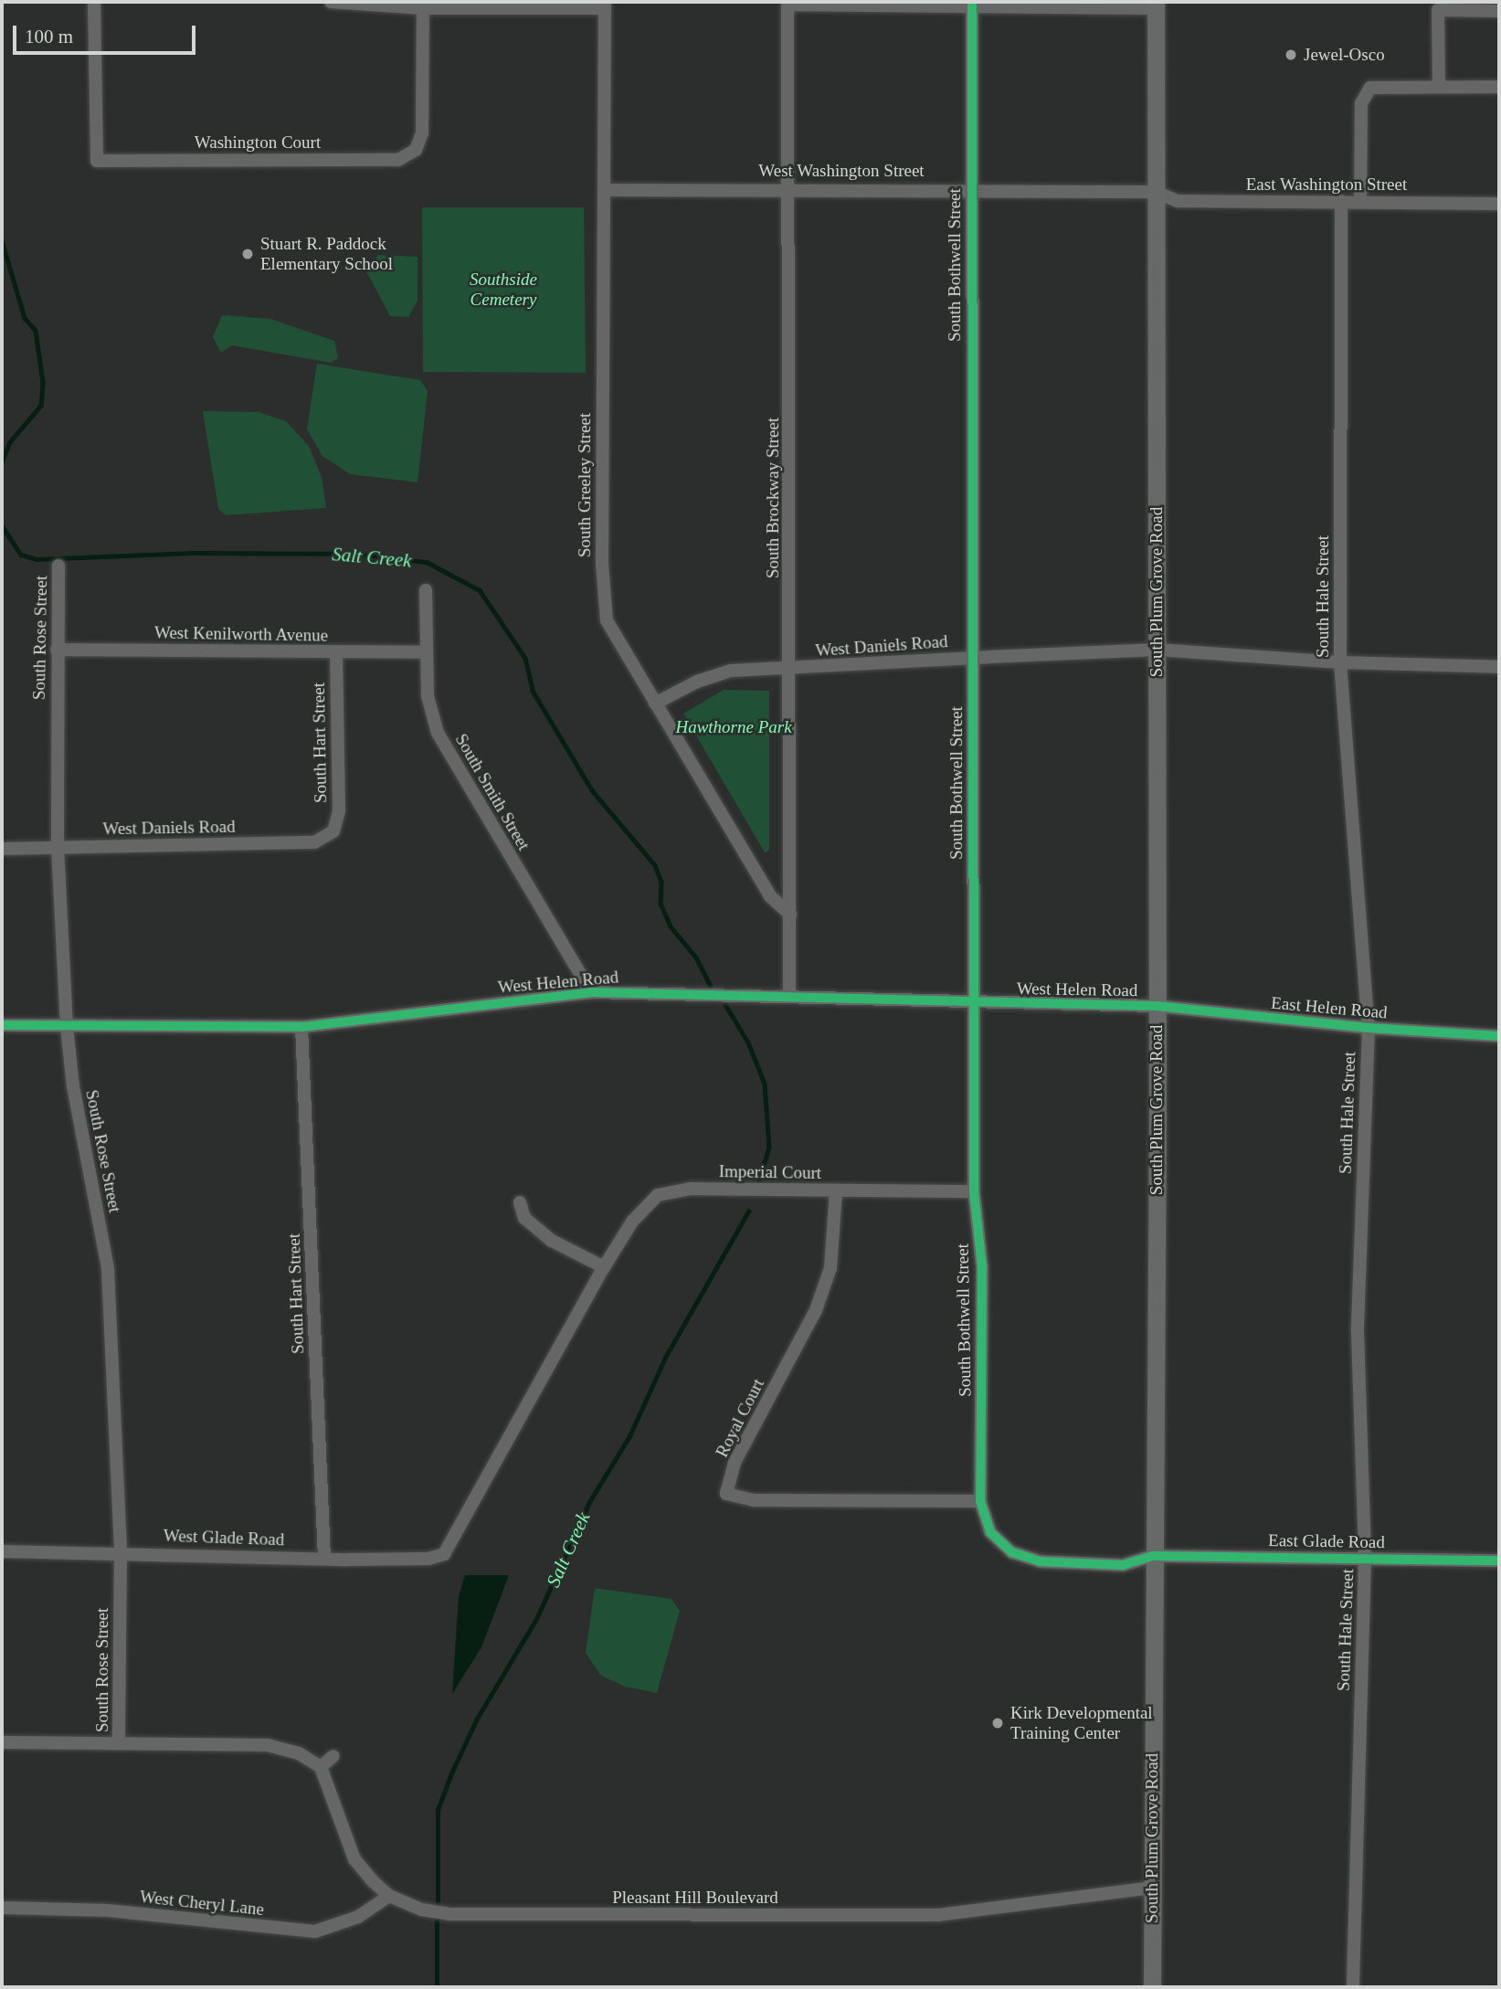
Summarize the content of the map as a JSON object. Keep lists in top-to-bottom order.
{
  "streets": {
    "main road": ["South Plum Grove Road"],
    "street": [
      "Washington Court",
      "West Washington Street",
      "East Washington Street",
      "South Bothwell Street",
      "South Greeley Street",
      "South Brockway Street",
      "South Hale Street",
      "West Kenilworth Avenue",
      "South Rose Street",
      "West Daniels Road",
      "South Hart Street",
      "South Smith Street",
      "West Helen Road",
      "East Helen Road",
      "Imperial Court",
      "Royal Court",
      "West Glade Road",
      "East Glade Road",
      "Pleasant Hill Boulevard",
      "West Cheryl Lane"
    ]
  },
  "crossings": [
    ["West Washington Street", "East Washington Street"],
    ["West Washington Street", "South Bothwell Street"],
    ["West Washington Street", "South Greeley Street"],
    ["West Washington Street", "South Brockway Street"],
    ["West Washington Street", "South Plum Grove Road"],
    ["East Washington Street", "South Plum Grove Road"],
    ["East Washington Street", "South Hale Street"],
    ["South Bothwell Street", "South Plum Grove Road"],
    ["South Bothwell Street", "West Daniels Road"],
    ["South Bothwell Street", "West Helen Road"],
    ["South Bothwell Street", "Imperial Court"],
    ["South Bothwell Street", "Royal Court"],
    ["South Bothwell Street", "East Glade Road"],
    ["South Greeley Street", "South Brockway Street"],
    ["South Greeley Street", "West Daniels Road"],
    ["South Brockway Street", "West Daniels Road"],
    ["South Brockway Street", "West Helen Road"],
    ["South Plum Grove Road", "West Daniels Road"],
    ["South Plum Grove Road", "West Helen Road"],
    ["South Plum Grove Road", "East Helen Road"],
    ["South Plum Grove Road", "East Glade Road"],
    ["South Plum Grove Road", "Pleasant Hill Boulevard"],
    ["South Hale Street", "West Daniels Road"],
    ["South Hale Street", "East Helen Road"],
    ["South Hale Street", "East Glade Road"],
    ["West Kenilworth Avenue", "South Rose Street"],
    ["West Kenilworth Avenue", "South Hart Street"],
    ["West Kenilworth Avenue", "South Smith Street"],
    ["South Rose Street", "West Daniels Road"],
    ["South Rose Street", "West Helen Road"],
    ["South Rose Street", "West Glade Road"],
    ["West Daniels Road", "South Hart Street"],
    ["South Hart Street", "West Helen Road"],
    ["South Hart Street", "West Glade Road"],
    ["South Smith Street", "West Helen Road"],
    ["West Helen Road", "East Helen Road"],
    ["Imperial Court", "Royal Court"],
    ["Imperial Court", "West Glade Road"],
    ["Pleasant Hill Boulevard", "West Cheryl Lane"]
  ],
  "water": ["Salt Creek"],
  "parks": ["Southside Cemetery", "Hawthorne Park"],
  "places": ["Jewel-Osco", "Stuart R. Paddock Elementary School", "Kirk Developmental Training Center"],
  "scale_bar": "100 m"
}
